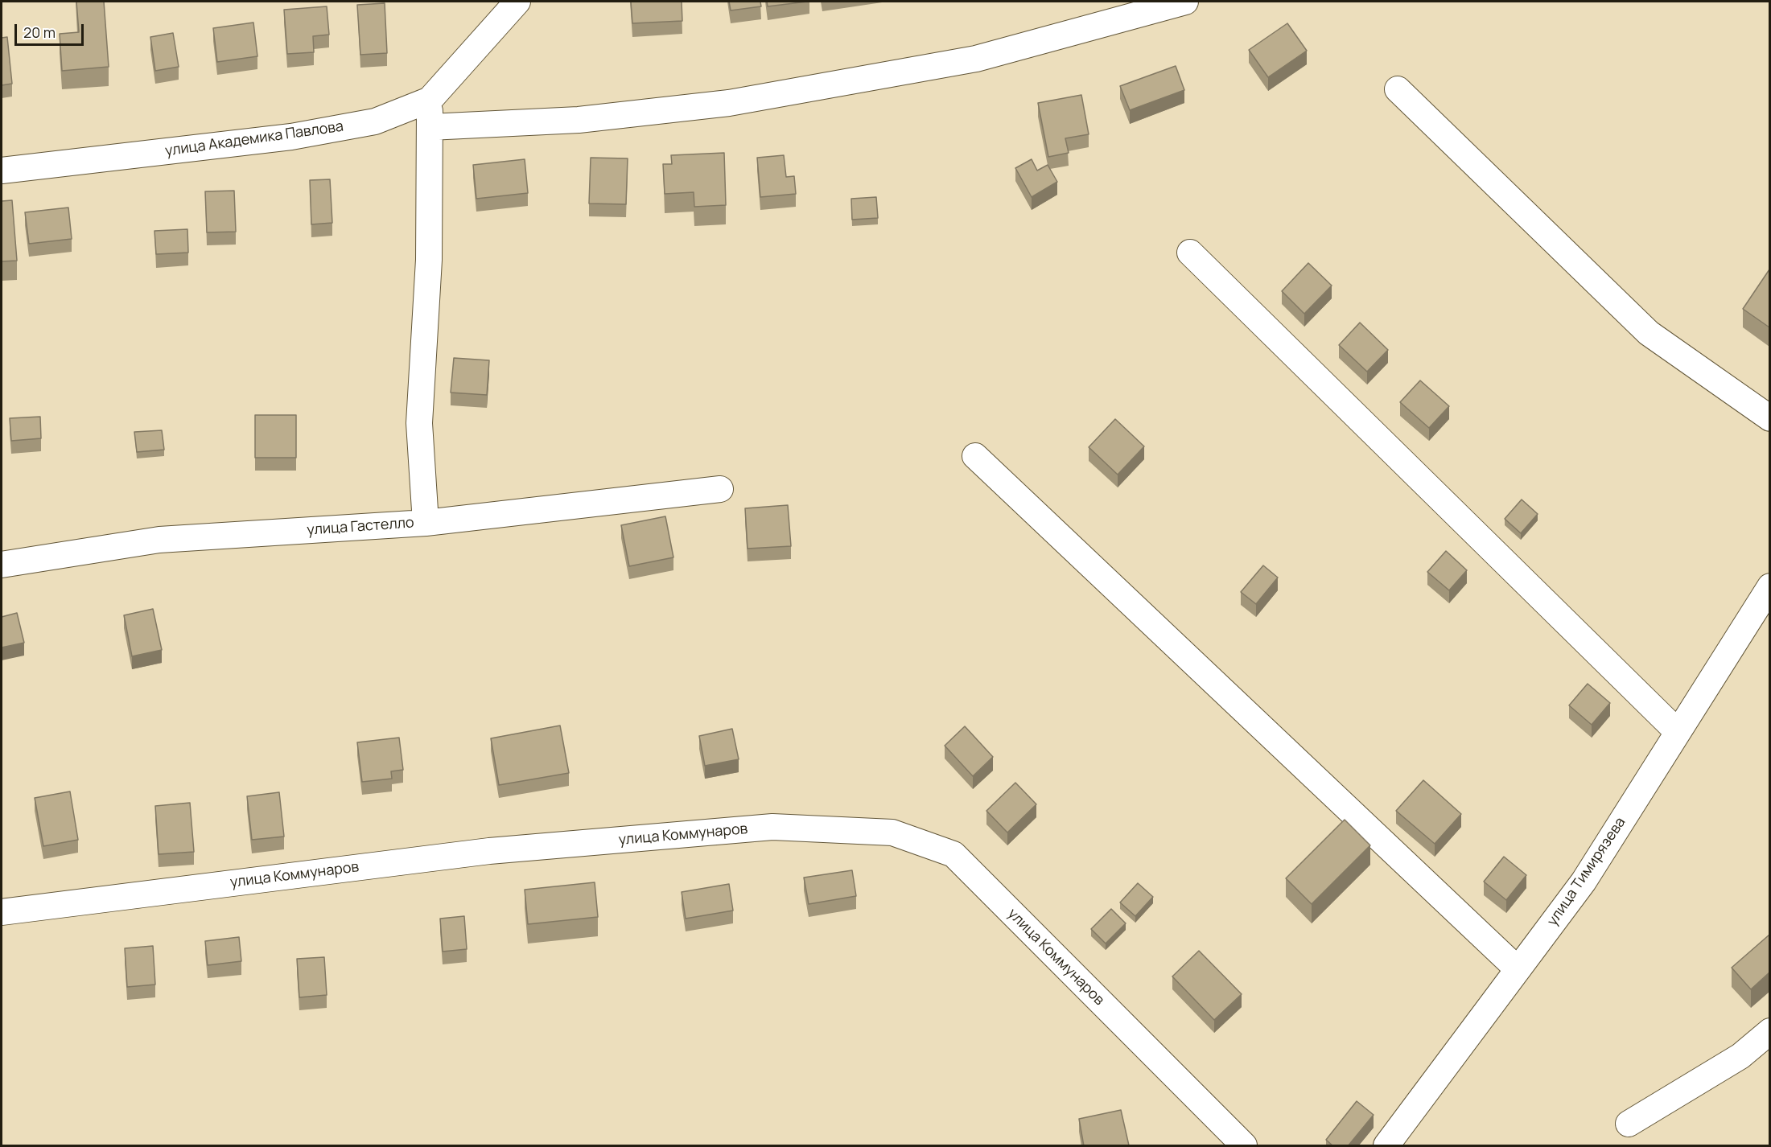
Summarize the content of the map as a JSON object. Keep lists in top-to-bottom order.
{
  "streets": {
    "street": [
      "улица Академика Павлова",
      "улица Гастелло",
      "улица Коммунаров",
      "улица Тимирязева"
    ]
  },
  "scale_bar": "20 m"
}
